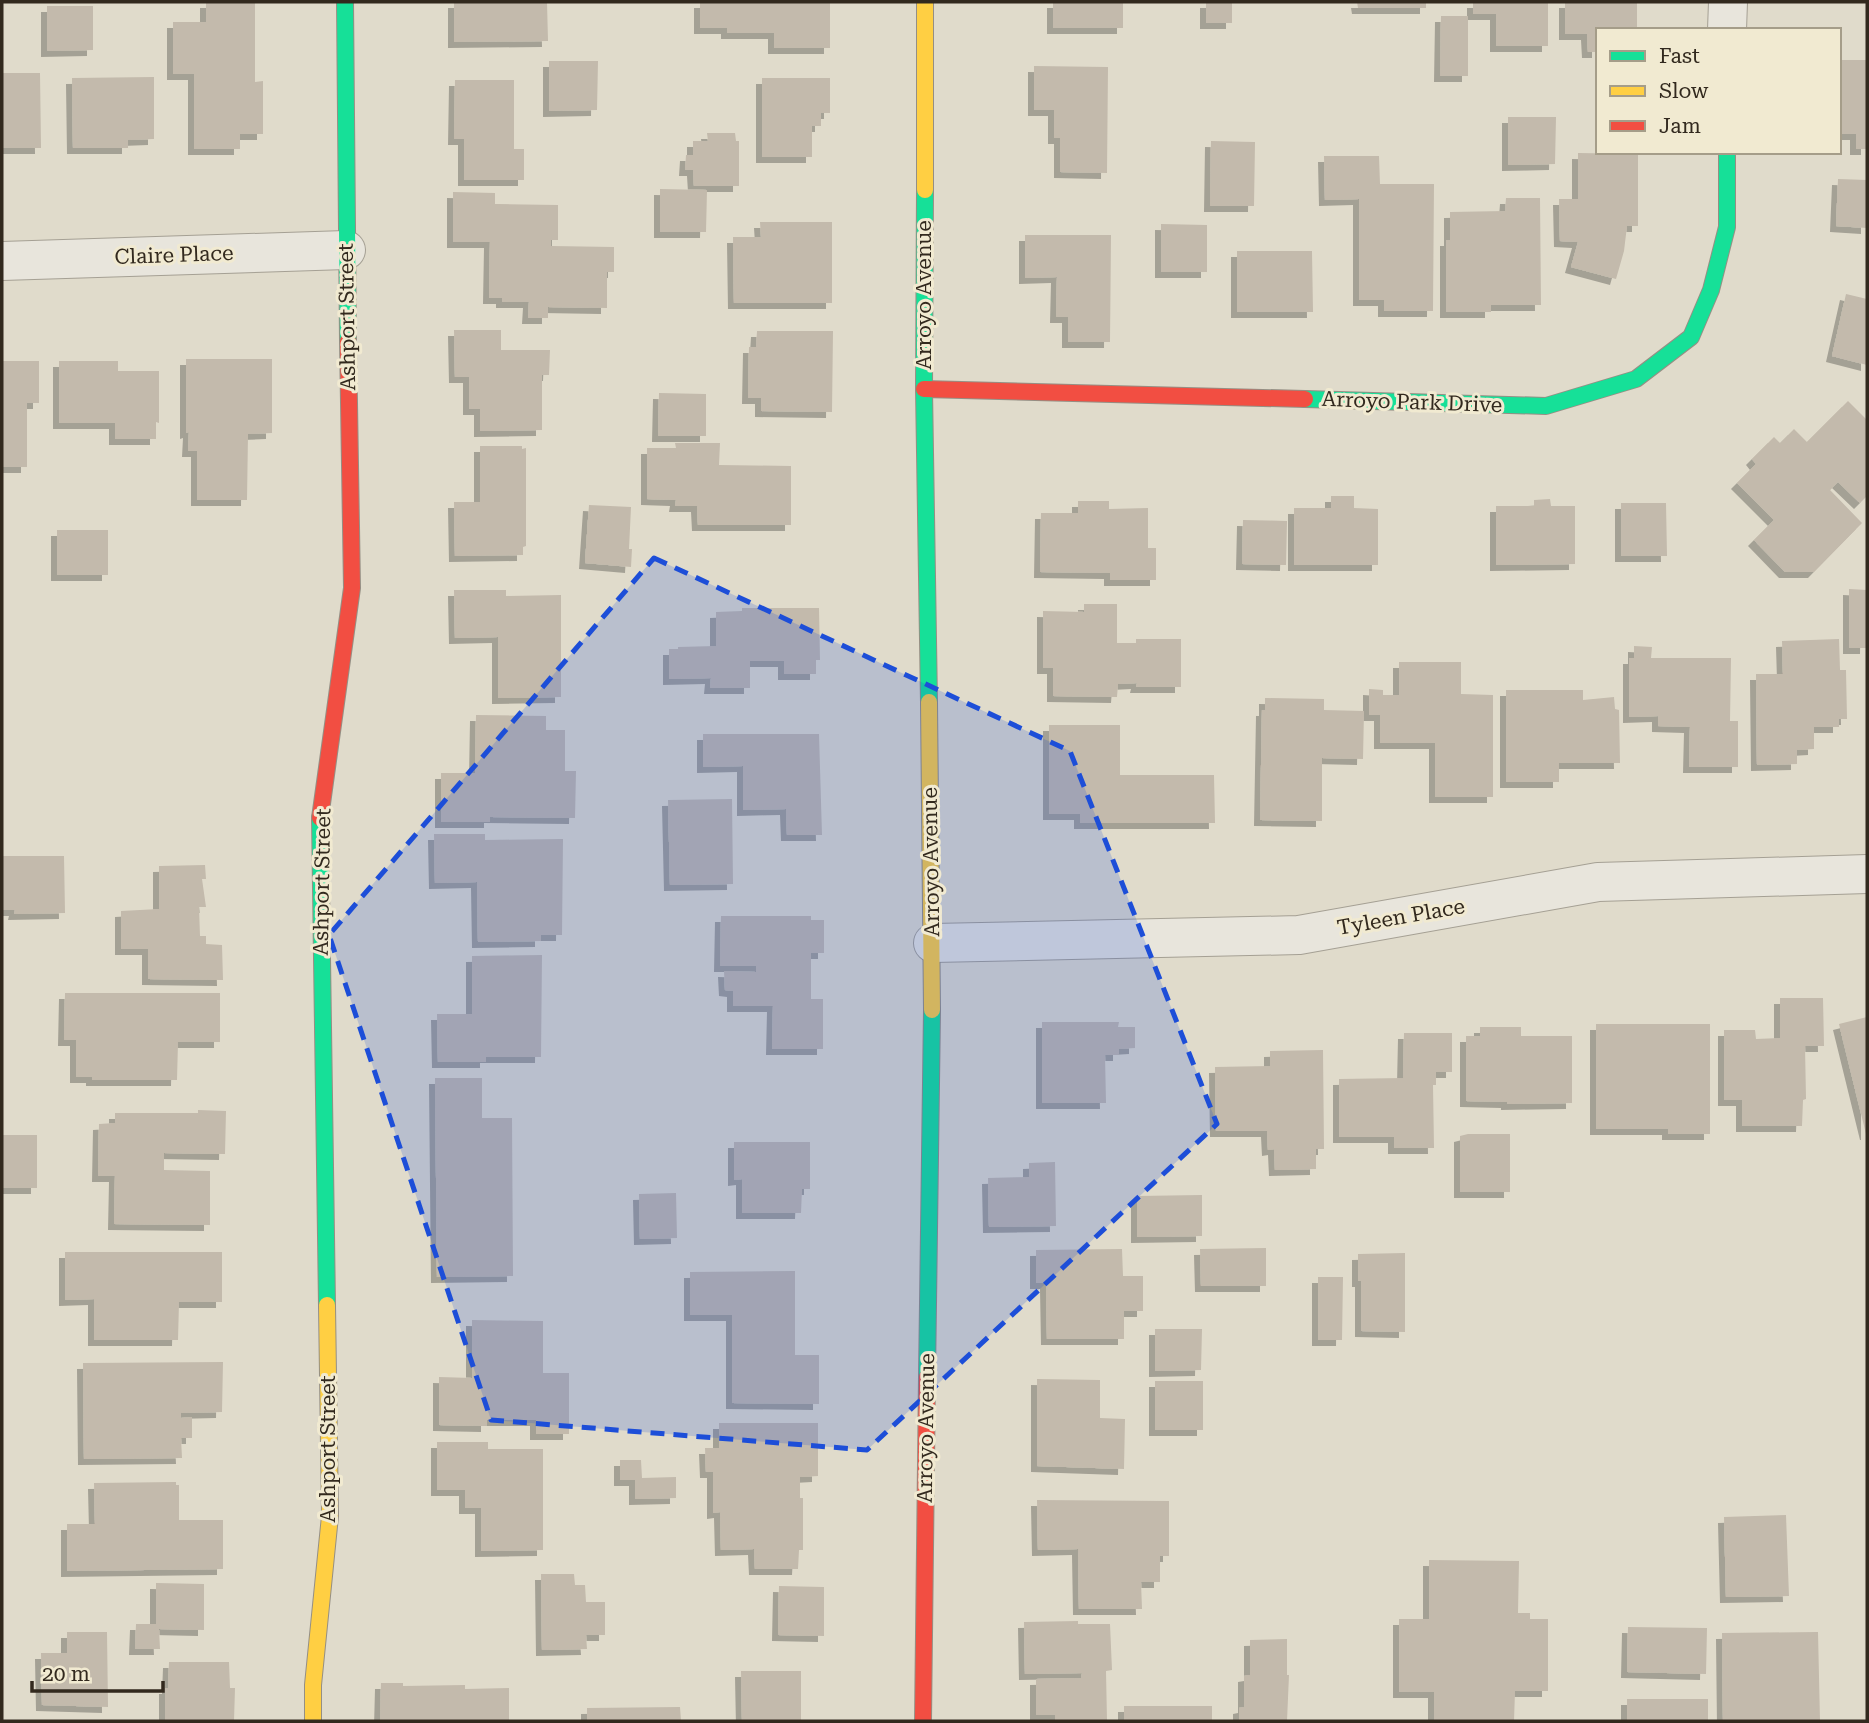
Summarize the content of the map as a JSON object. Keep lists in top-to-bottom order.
{
  "streets": {
    "street": [
      "Claire Place",
      "Arroyo Avenue",
      "Ashport Street",
      "Arroyo Park Drive",
      "Tyleen Place"
    ]
  },
  "crossings": [
    ["Claire Place", "Ashport Street"],
    ["Arroyo Avenue", "Arroyo Park Drive"],
    ["Arroyo Avenue", "Tyleen Place"]
  ],
  "legend": ["Fast", "Slow", "Jam"],
  "scale_bar": "20 m"
}
